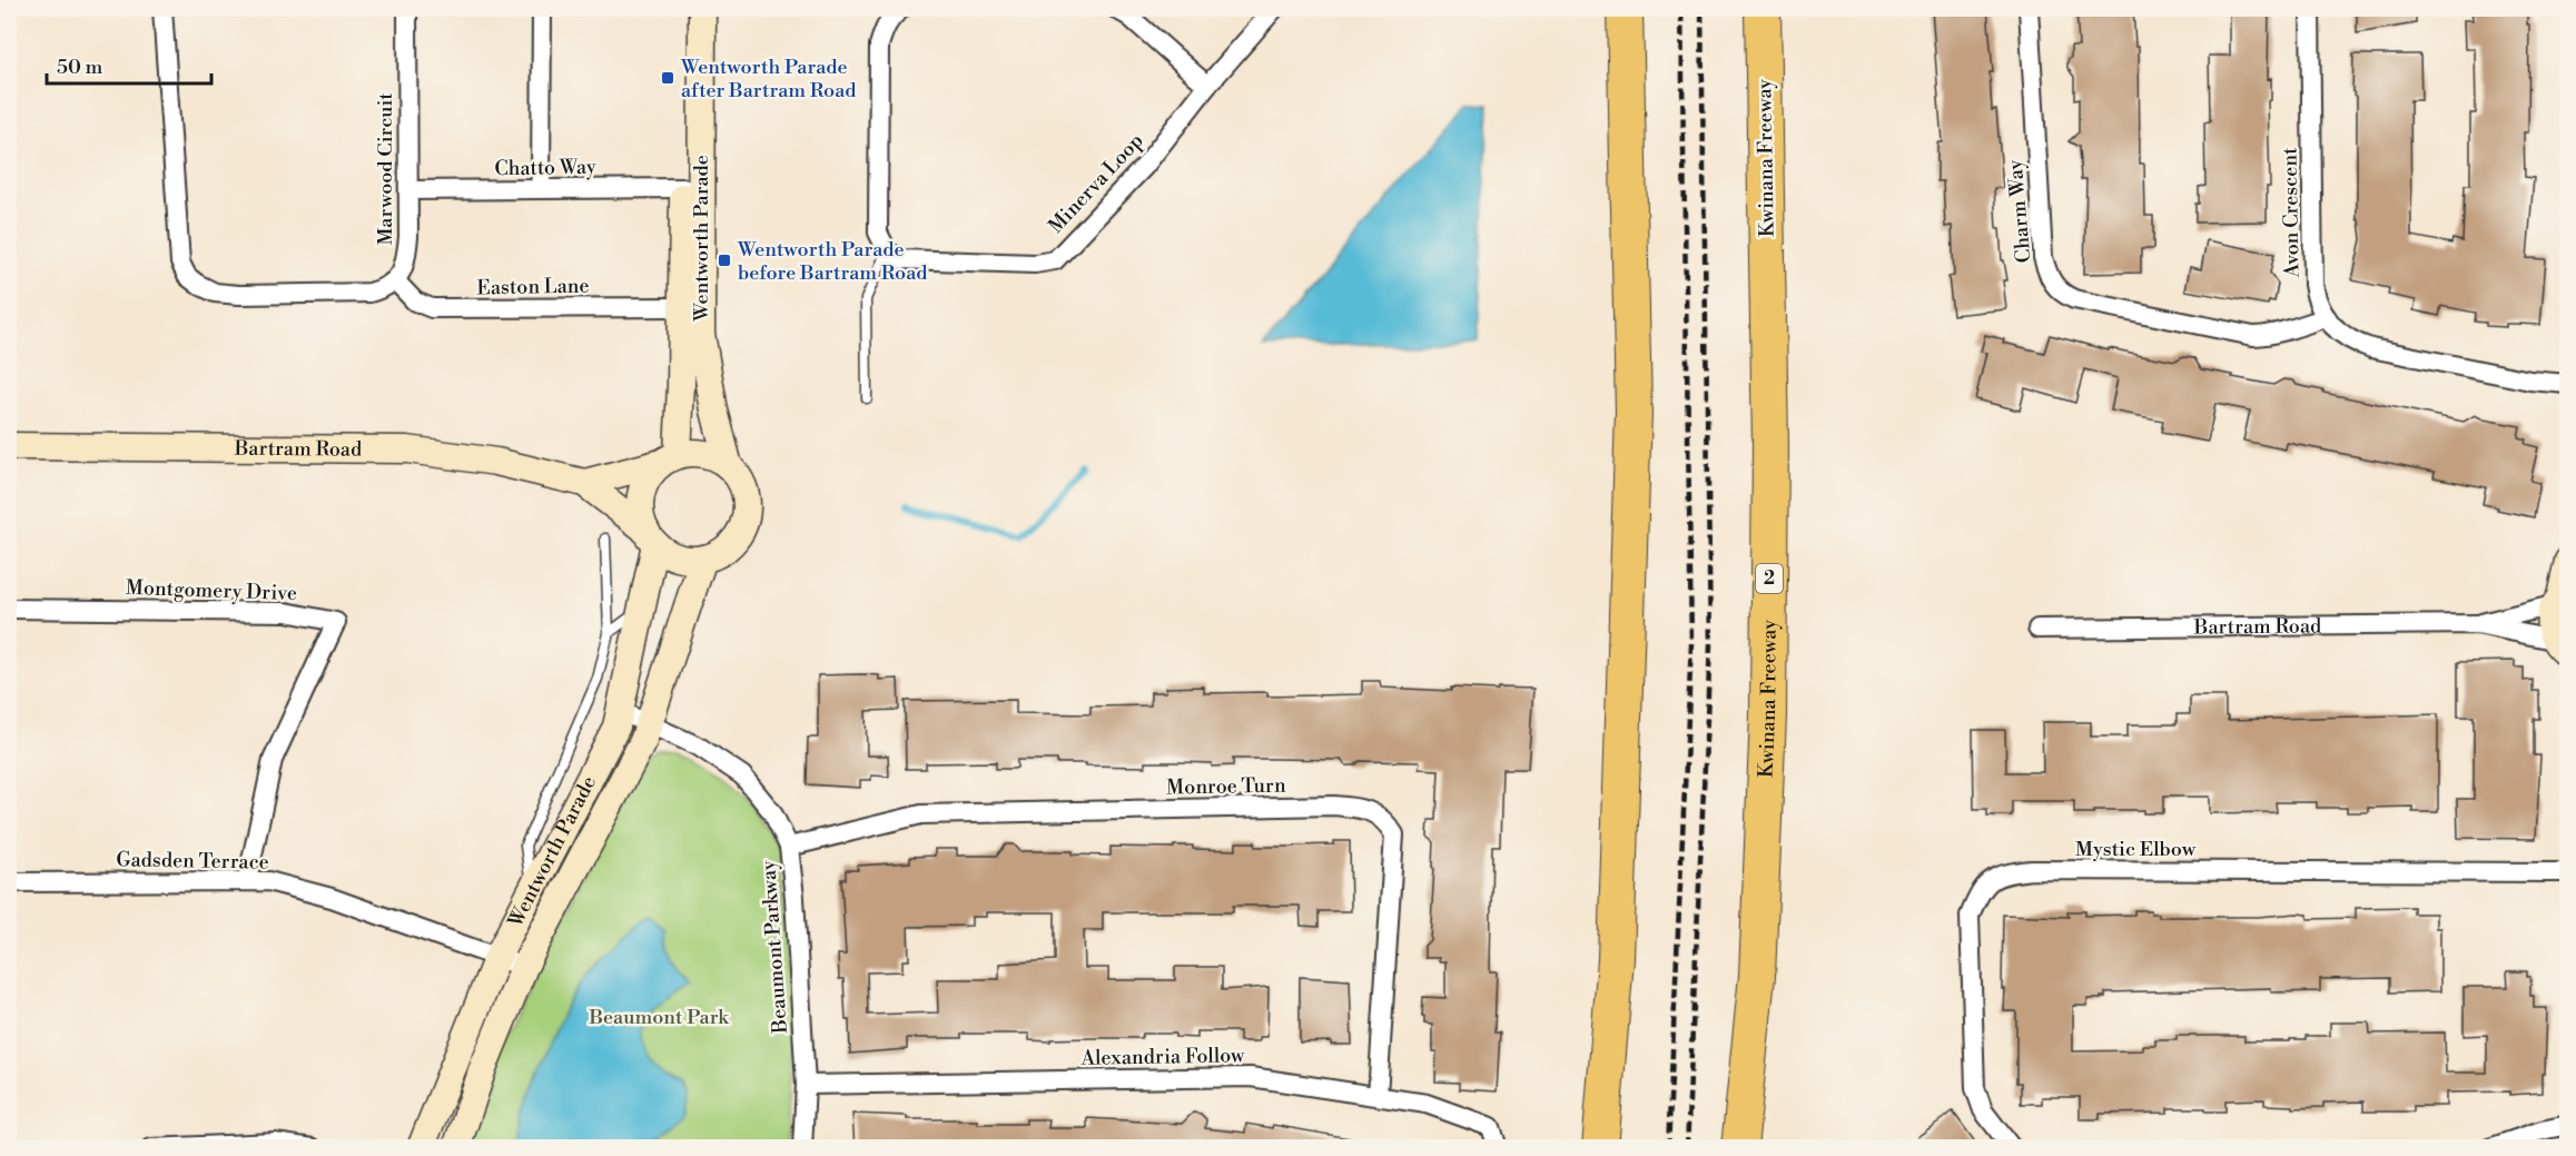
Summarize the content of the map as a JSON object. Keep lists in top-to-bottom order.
{
  "streets": {
    "highway": ["Kwinana Freeway", "2"],
    "street": [
      "Chatto Way",
      "Marwood Circuit",
      "Minerva Loop",
      "Charm Way",
      "Avon Crescent",
      "Wentworth Parade",
      "Easton Lane",
      "Bartram Road",
      "Montgomery Drive",
      "Monroe Turn",
      "Mystic Elbow",
      "Gadsden Terrace",
      "Beaumont Parkway",
      "Alexandria Follow"
    ]
  },
  "crossings": [
    ["Chatto Way", "Marwood Circuit"],
    ["Chatto Way", "Wentworth Parade"],
    ["Marwood Circuit", "Easton Lane"],
    ["Charm Way", "Avon Crescent"],
    ["Wentworth Parade", "Easton Lane"],
    ["Wentworth Parade", "Bartram Road"],
    ["Wentworth Parade", "Gadsden Terrace"],
    ["Wentworth Parade", "Beaumont Parkway"],
    ["Montgomery Drive", "Gadsden Terrace"],
    ["Monroe Turn", "Beaumont Parkway"],
    ["Monroe Turn", "Alexandria Follow"],
    ["Beaumont Parkway", "Alexandria Follow"]
  ],
  "parks": ["Beaumont Park"],
  "places": {
    "transit": ["Wentworth Parade after Bartram Road", "Wentworth Parade before Bartram Road"]
  },
  "scale_bar": "50 m"
}
